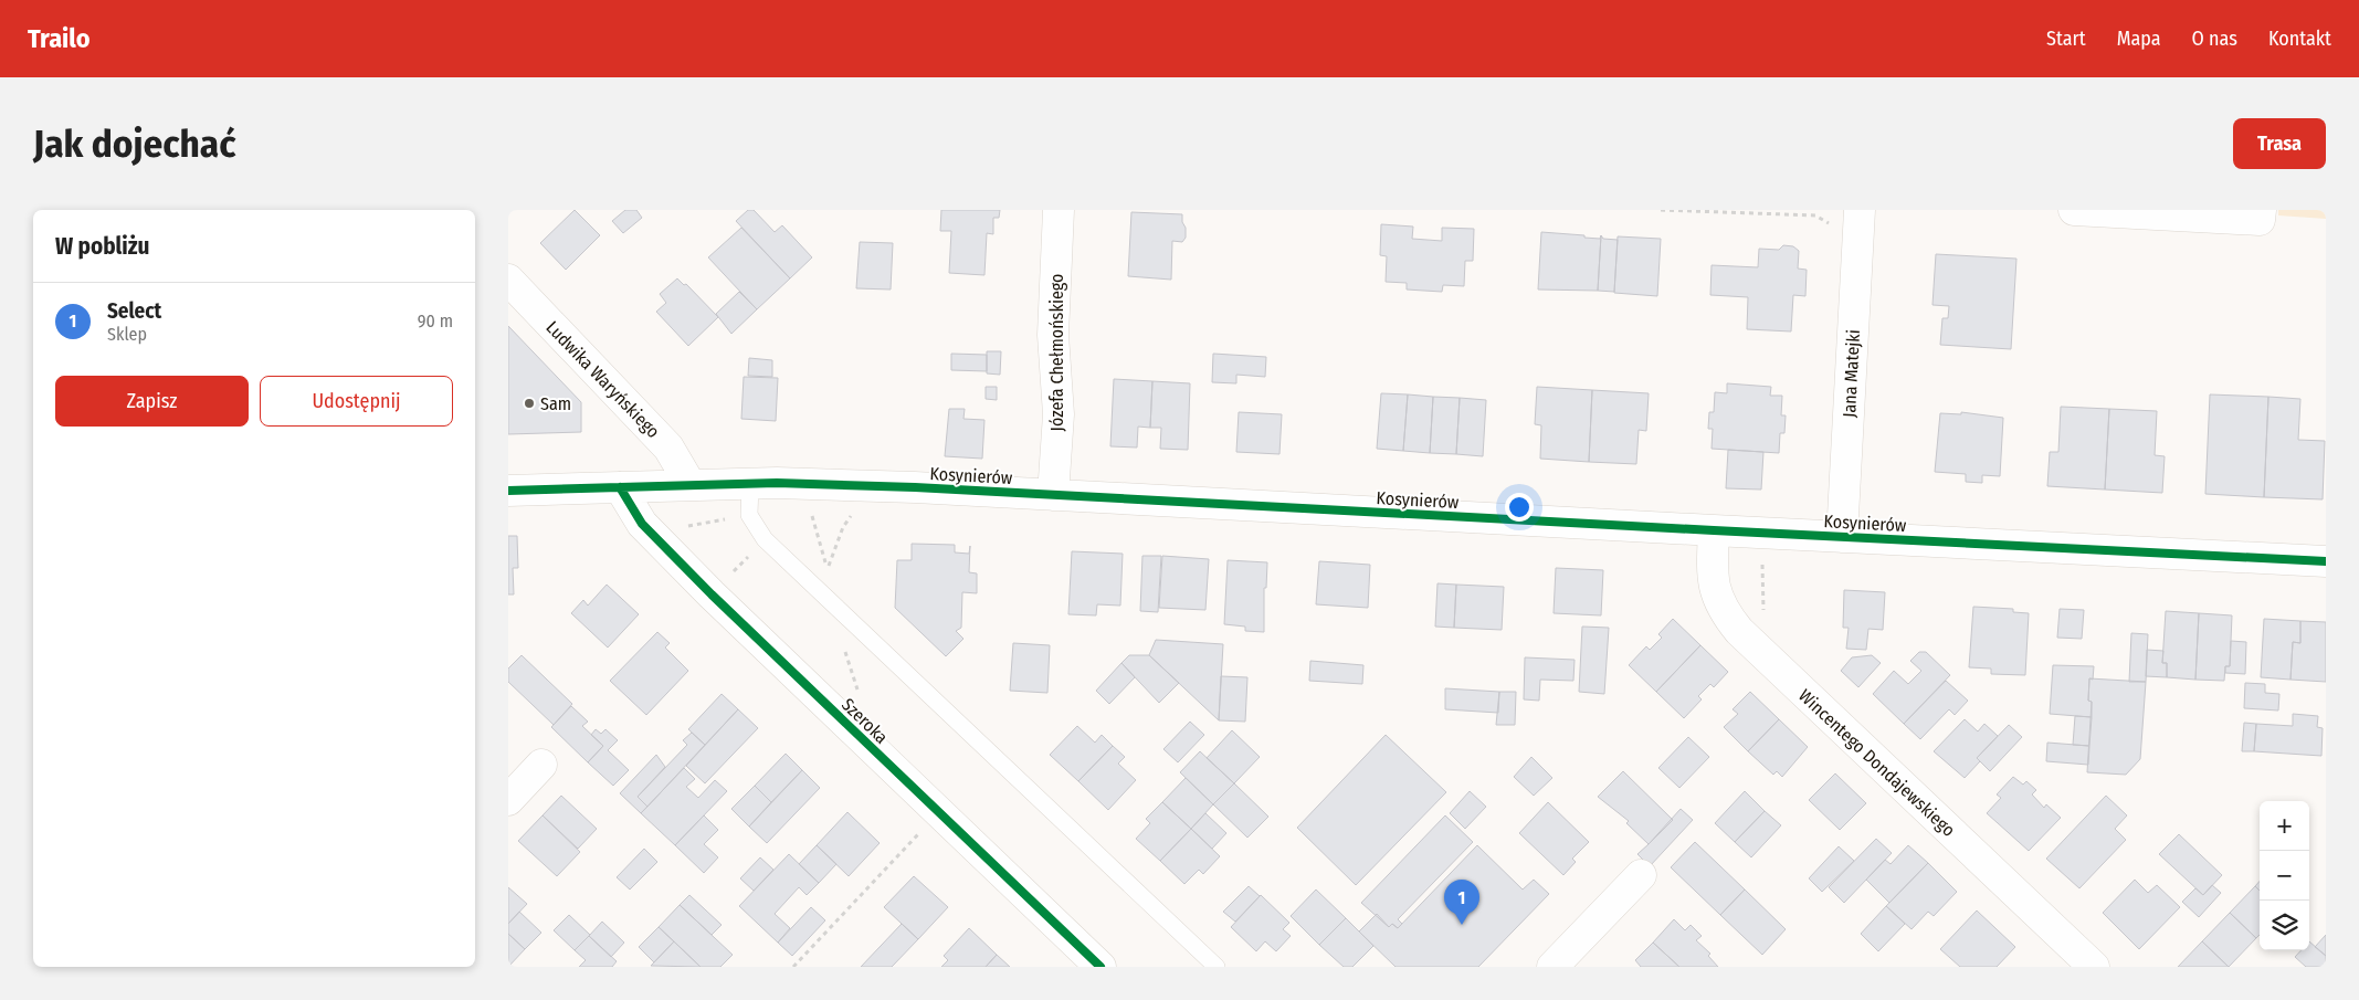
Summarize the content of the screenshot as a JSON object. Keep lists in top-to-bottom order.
{
  "streets": {
    "street": [
      "Józefa Chełmońskiego",
      "Jana Matejki",
      "Ludwika Waryńskiego",
      "Kosynierów",
      "Szeroka",
      "Wincentego Dondajewskiego"
    ]
  },
  "crossings": [
    ["Józefa Chełmońskiego", "Kosynierów"],
    ["Jana Matejki", "Kosynierów"],
    ["Ludwika Waryńskiego", "Kosynierów"],
    ["Kosynierów", "Szeroka"],
    ["Kosynierów", "Wincentego Dondajewskiego"]
  ],
  "places": ["Sam"],
  "page": {
    "header": "Trailo",
    "nav": [
      "Start",
      "Mapa",
      "O nas",
      "Kontakt"
    ],
    "buttons": [
      "Trasa",
      ["Zapisz", "Udostępnij"]
    ],
    "title": "Jak dojechać",
    "heading": "W pobliżu",
    "list": [
      {
        "mark": "1",
        "name": "Select",
        "note": "Sklep",
        "value": "90 m"
      }
    ],
    "map_buttons": ["+", "−"],
    "pins": "1"
  }
}
